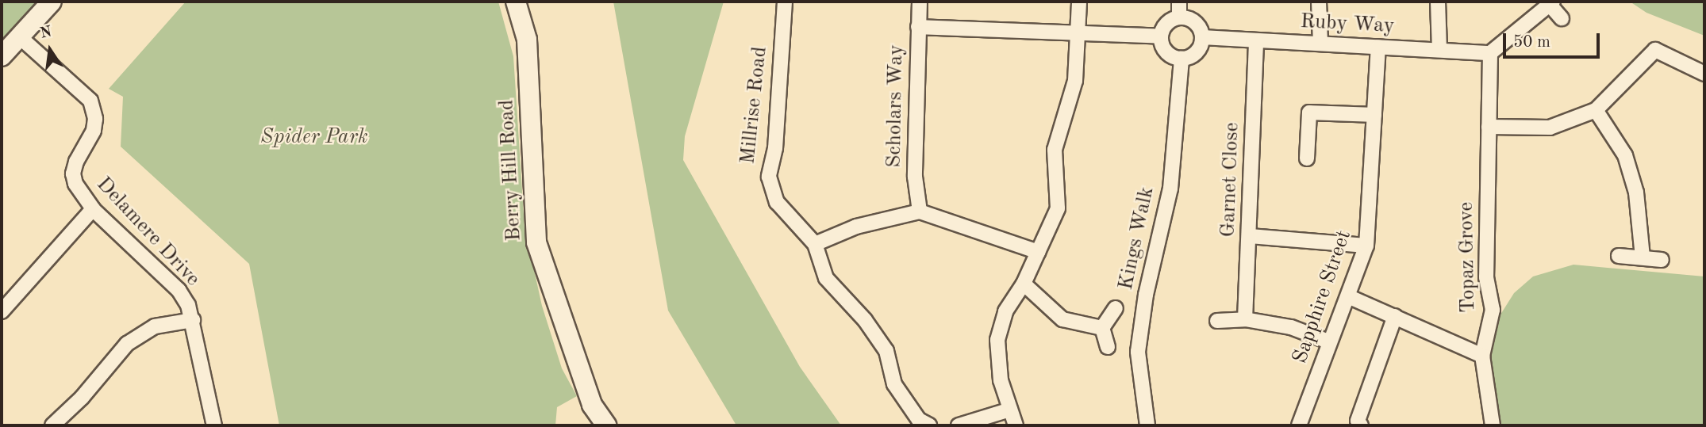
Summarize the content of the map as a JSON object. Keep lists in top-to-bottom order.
{
  "streets": {
    "street": [
      "Ruby Way",
      "Millrise Road",
      "Scholars Way",
      "Berry Hill Road",
      "Garnet Close",
      "Delamere Drive",
      "Kings Walk",
      "Topaz Grove",
      "Sapphire Street"
    ]
  },
  "crossings": [
    ["Ruby Way", "Garnet Close"],
    ["Ruby Way", "Kings Walk"],
    ["Ruby Way", "Topaz Grove"],
    ["Ruby Way", "Sapphire Street"]
  ],
  "parks": ["Spider Park"],
  "scale_bar": "50 m",
  "north": "top"
}
